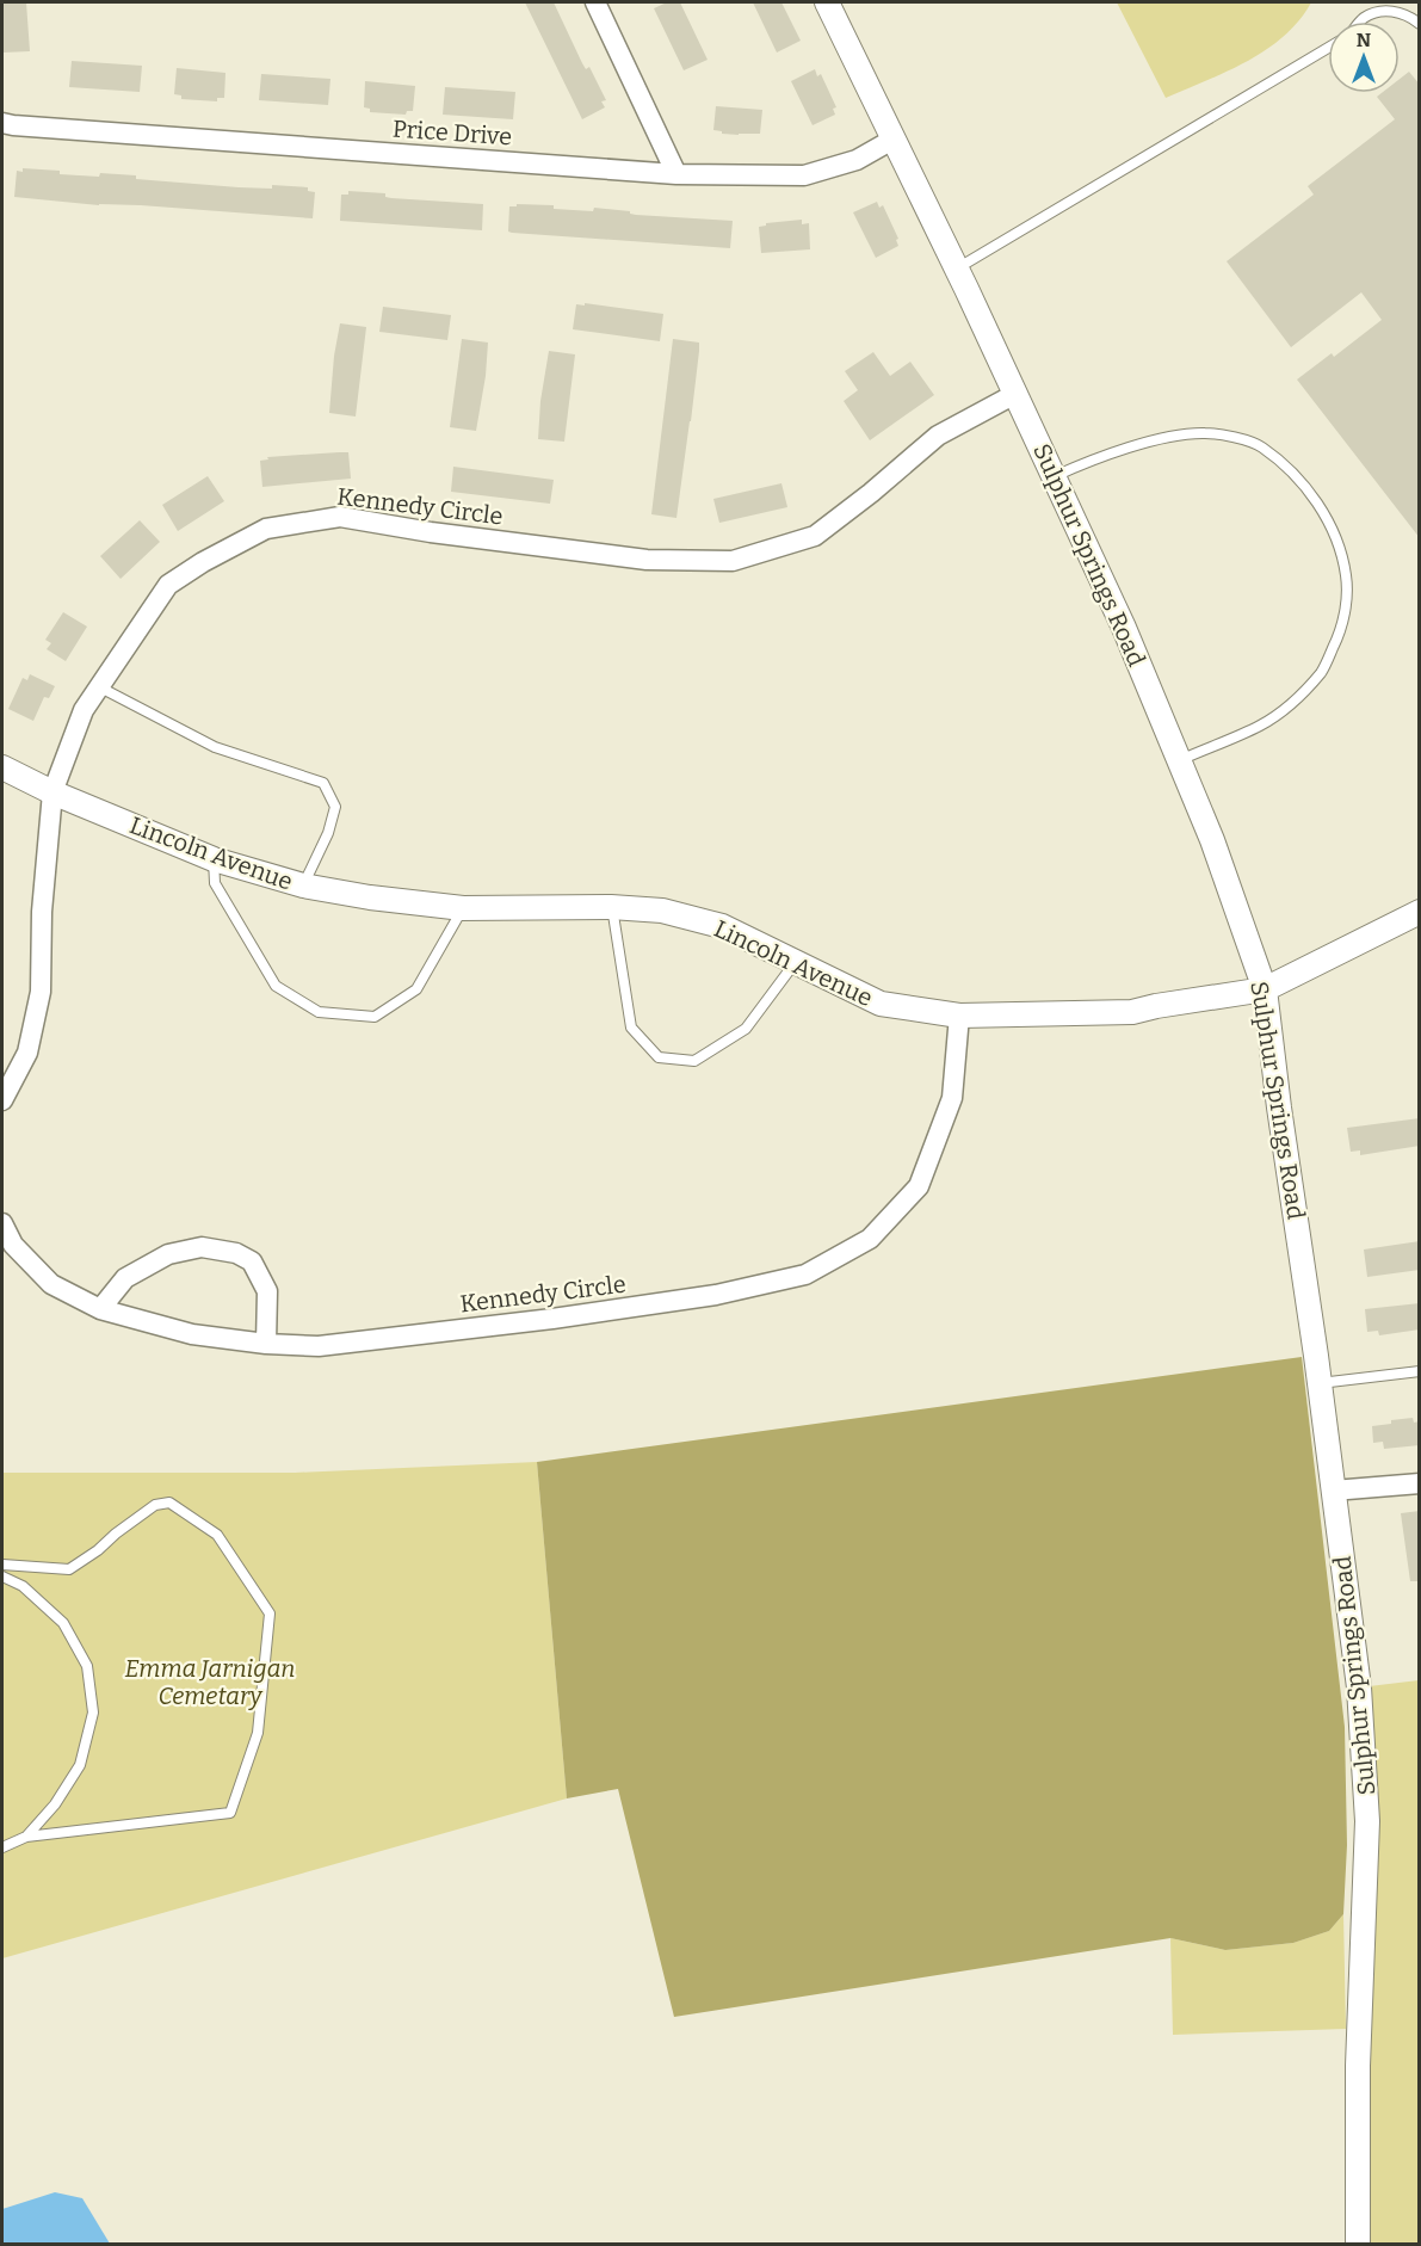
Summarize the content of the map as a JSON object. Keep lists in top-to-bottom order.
{
  "streets": {
    "street": [
      "Price Drive",
      "Kennedy Circle",
      "Sulphur Springs Road",
      "Lincoln Avenue"
    ]
  },
  "crossings": [
    ["Price Drive", "Sulphur Springs Road"],
    ["Kennedy Circle", "Sulphur Springs Road"],
    ["Kennedy Circle", "Lincoln Avenue"],
    ["Sulphur Springs Road", "Lincoln Avenue"]
  ],
  "parks": ["Emma Jarnigan Cemetary"],
  "north": "top"
}
